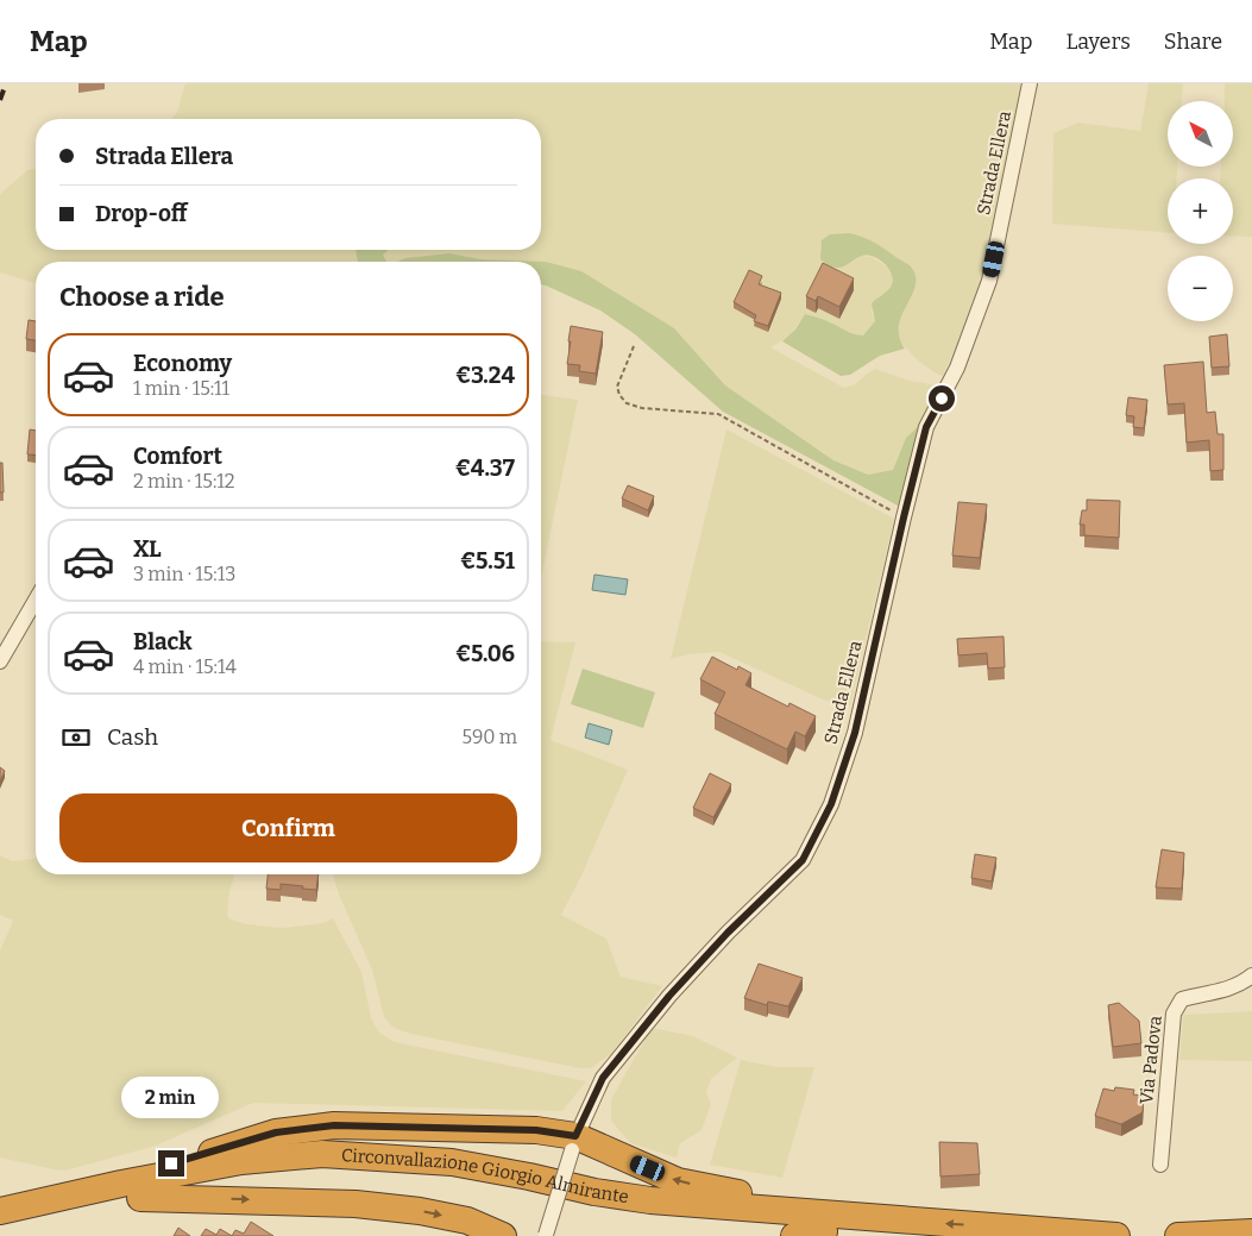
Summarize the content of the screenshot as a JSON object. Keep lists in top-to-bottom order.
{
  "streets": {
    "highway": ["Circonvallazione Giorgio Almirante"],
    "street": ["Strada Ellera", "Via Padova"]
  },
  "north": "top left",
  "page": {
    "header": "Map",
    "nav": ["Map", "Layers", "Share"],
    "map_buttons": ["+", "−"],
    "banner": ["Strada Ellera", "Drop-off"],
    "heading": "Choose a ride",
    "list": [
      {
        "name": "Economy",
        "note": "1 min · 15:11",
        "value": "€3.24"
      },
      {
        "name": "Comfort",
        "note": "2 min · 15:12",
        "value": "€4.37"
      },
      {
        "name": "XL",
        "note": "3 min · 15:13",
        "value": "€5.51"
      },
      {
        "name": "Black",
        "note": "4 min · 15:14",
        "value": "€5.06"
      }
    ],
    "pay": ["Cash", "590 m"],
    "buttons": "Confirm",
    "bubble": "2 min"
  }
}
